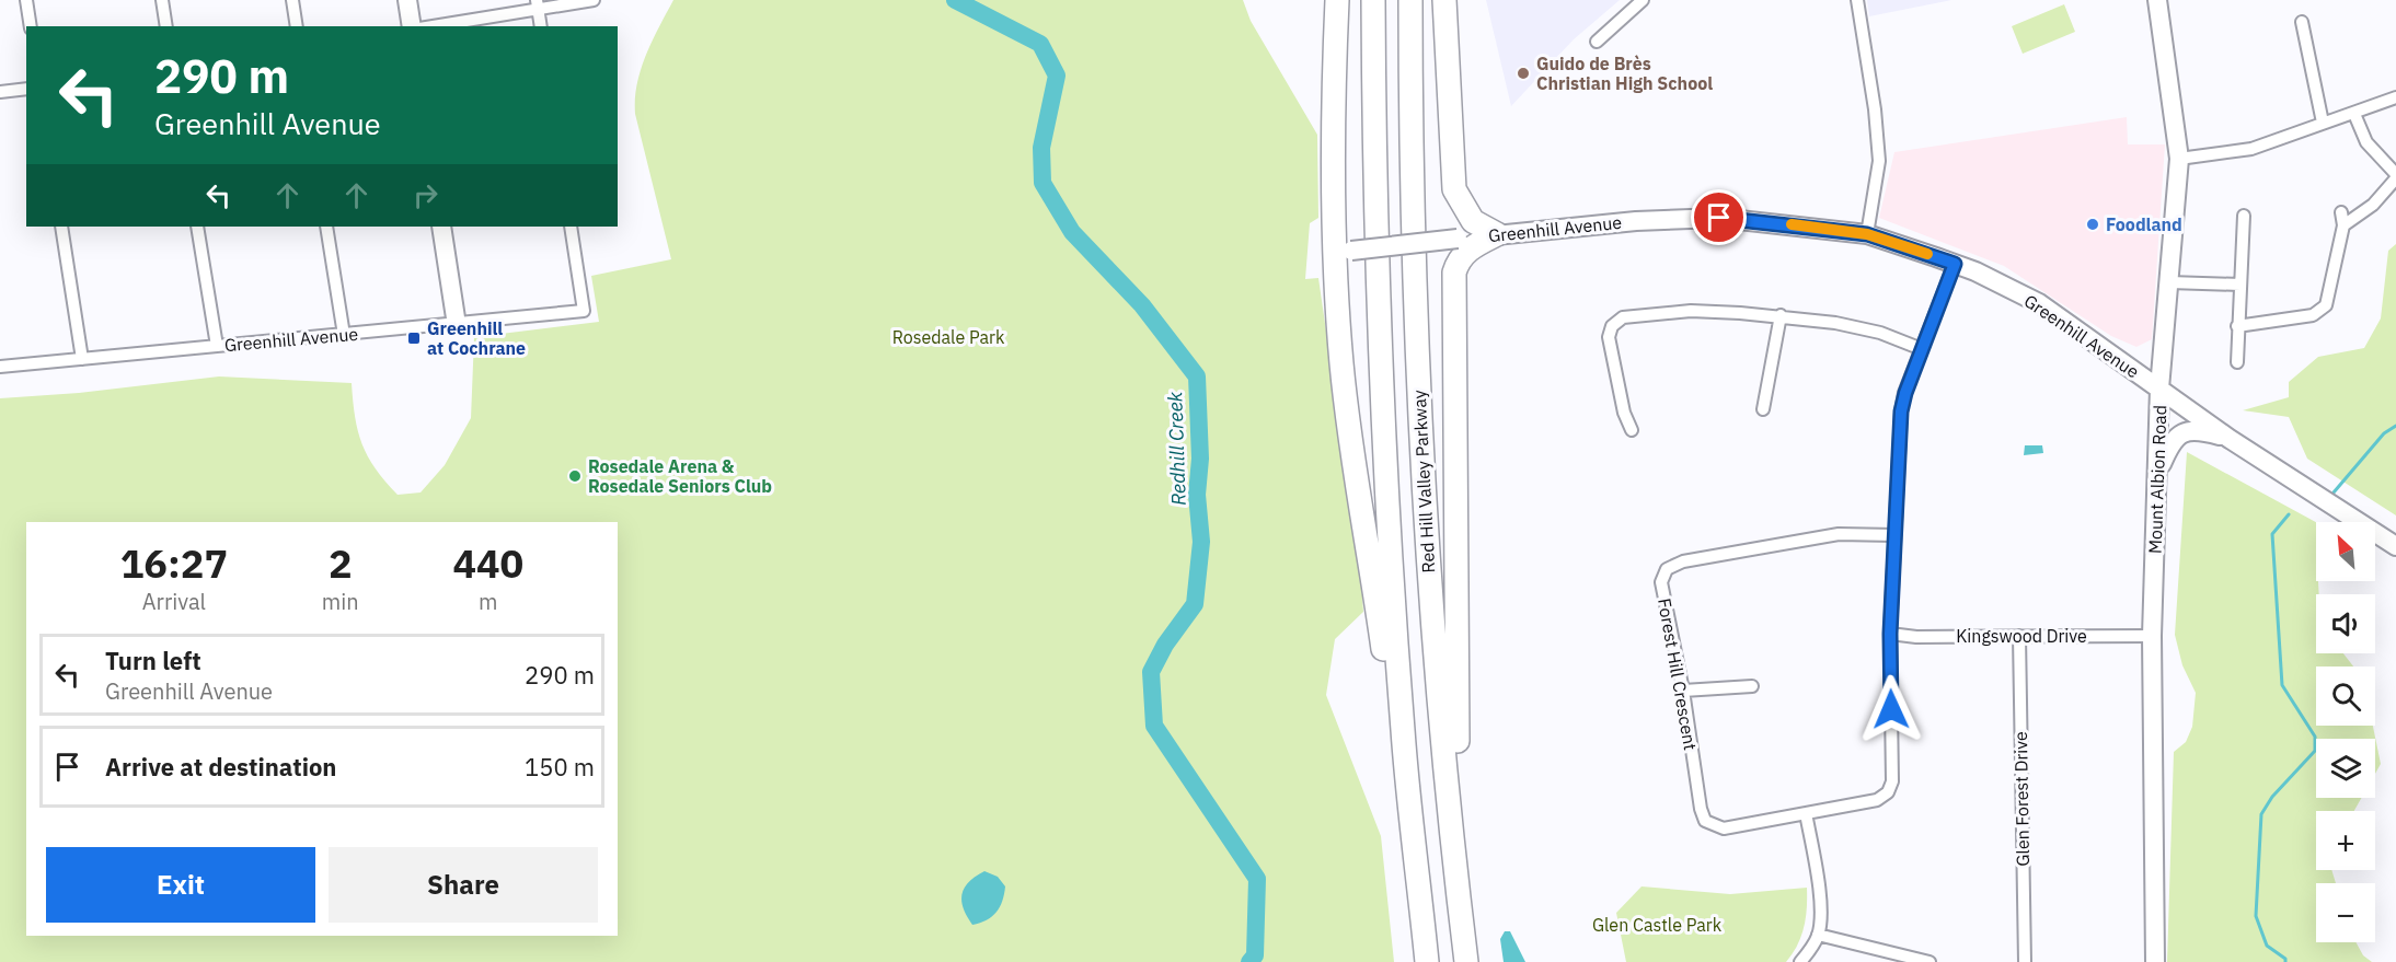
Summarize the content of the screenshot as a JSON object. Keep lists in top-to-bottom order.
{
  "streets": {
    "highway": ["Red Hill Valley Parkway"],
    "street": [
      "Greenhill Avenue",
      "Mount Albion Road",
      "Kingswood Drive",
      "Forest Hill Crescent",
      "Glen Forest Drive"
    ]
  },
  "crossings": [
    ["Greenhill Avenue", "Mount Albion Road"],
    ["Mount Albion Road", "Kingswood Drive"],
    ["Kingswood Drive", "Forest Hill Crescent"],
    ["Kingswood Drive", "Glen Forest Drive"]
  ],
  "water": ["Redhill Creek"],
  "parks": ["Rosedale Park", "Glen Castle Park"],
  "places": {
    "other": ["Guido de Brès Christian High School", "Foodland", "Rosedale Arena & Rosedale Seniors Club"],
    "transit": ["Greenhill at Cochrane"]
  },
  "north": "top left",
  "page": {
    "turn": ["290 m", "Greenhill Avenue"],
    "map_buttons": ["+", "−"],
    "eta": [
      "16:27",
      "Arrival",
      "2",
      "min",
      "440",
      "m"
    ],
    "list": [
      {
        "name": "Turn left",
        "note": "Greenhill Avenue",
        "value": "290 m"
      },
      {
        "name": "Arrive at destination",
        "value": "150 m"
      }
    ],
    "buttons": ["Exit", "Share"]
  }
}
